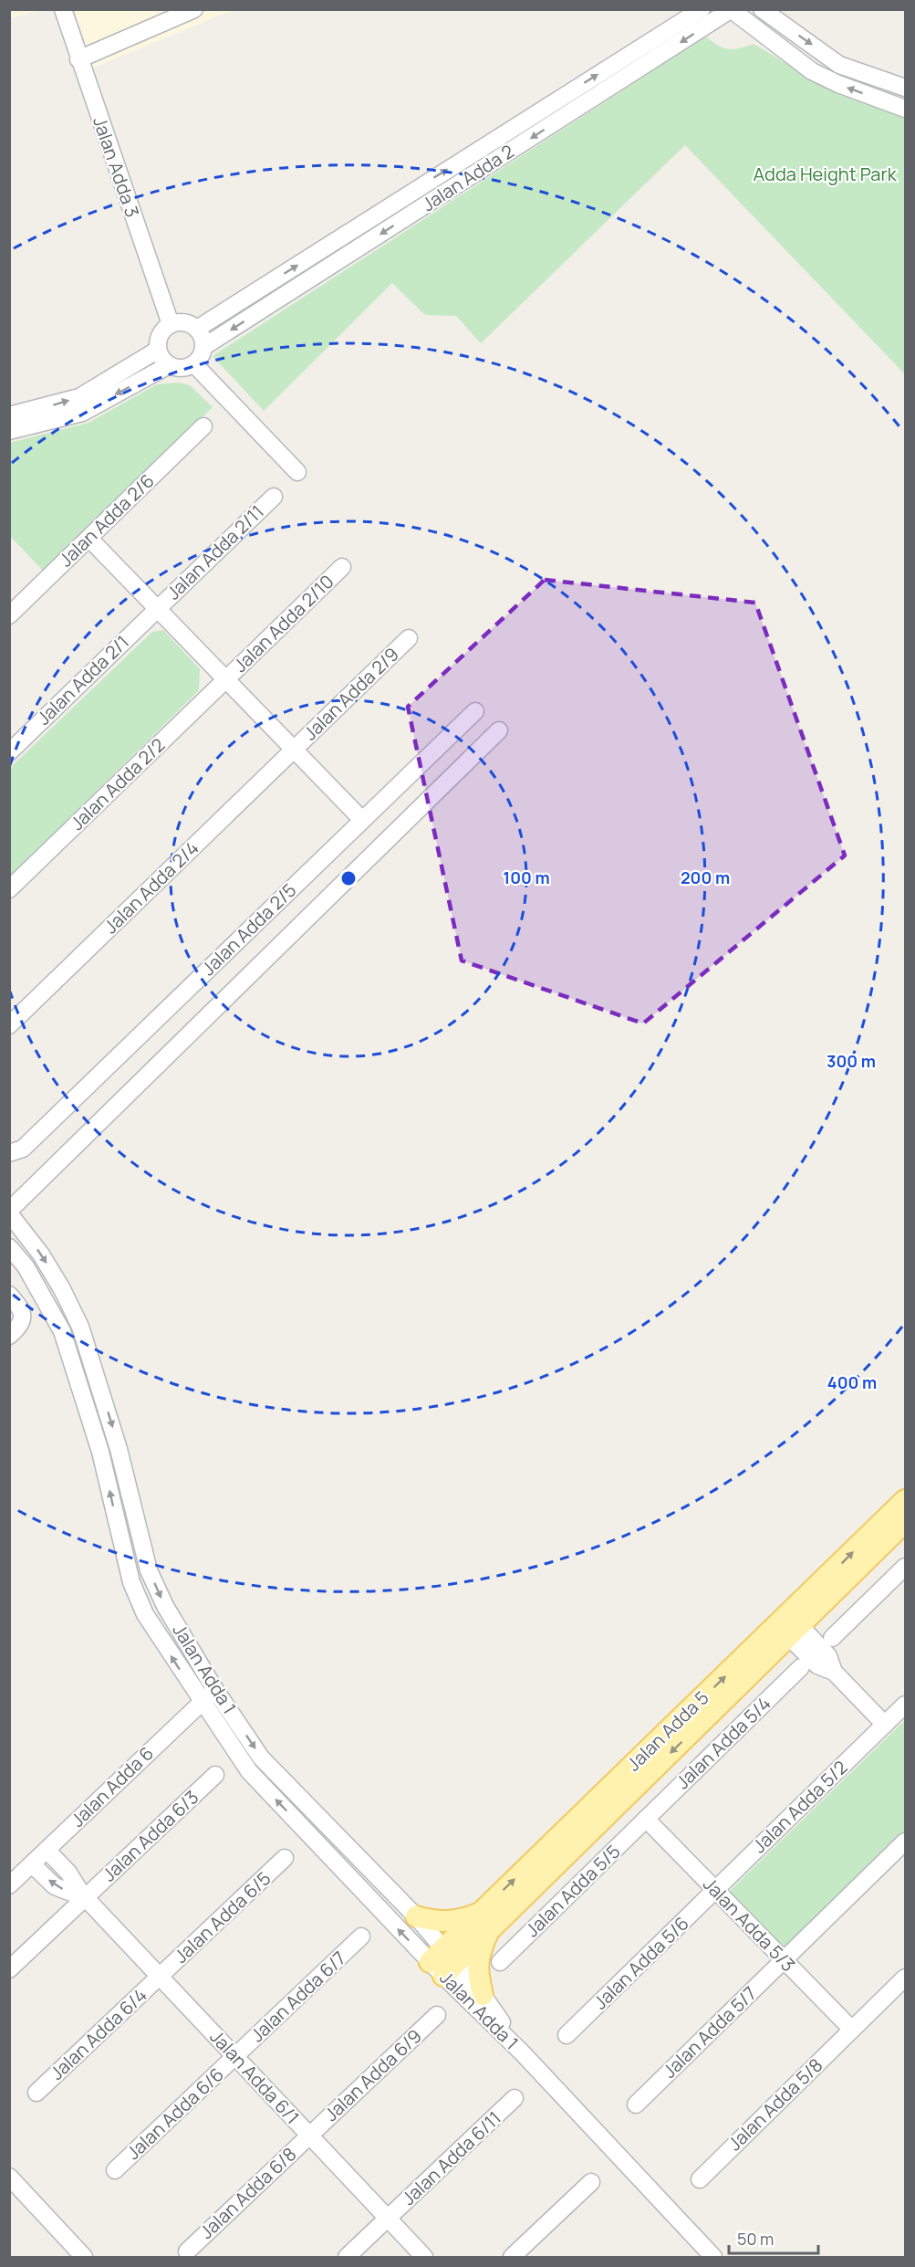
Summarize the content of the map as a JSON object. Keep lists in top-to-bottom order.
{
  "streets": {
    "main road": ["Jalan Adda 5"],
    "street": [
      "Jalan Adda 3",
      "Jalan Adda 2",
      "Jalan Adda 2/6",
      "Jalan Adda 2/11",
      "Jalan Adda 2/10",
      "Jalan Adda 2/1",
      "Jalan Adda 2/9",
      "Jalan Adda 2/2",
      "Jalan Adda 2/4",
      "Jalan Adda 2/5",
      "Jalan Adda 1",
      "Jalan Adda 5/4",
      "Jalan Adda 6",
      "Jalan Adda 5/2",
      "Jalan Adda 6/3",
      "Jalan Adda 5/5",
      "Jalan Adda 6/5",
      "Jalan Adda 5/3",
      "Jalan Adda 5/6",
      "Jalan Adda 6/7",
      "Jalan Adda 5/7",
      "Jalan Adda 6/4",
      "Jalan Adda 6/9",
      "Jalan Adda 6/1",
      "Jalan Adda 5/8",
      "Jalan Adda 6/6",
      "Jalan Adda 6/11",
      "Jalan Adda 6/8"
    ]
  },
  "crossings": [
    ["Jalan Adda 3", "Jalan Adda 2"],
    ["Jalan Adda 2/11", "Jalan Adda 2/1"],
    ["Jalan Adda 2/10", "Jalan Adda 2/2"],
    ["Jalan Adda 2/9", "Jalan Adda 2/4"],
    ["Jalan Adda 1", "Jalan Adda 5"],
    ["Jalan Adda 1", "Jalan Adda 6"],
    ["Jalan Adda 5/4", "Jalan Adda 5/5"],
    ["Jalan Adda 5/4", "Jalan Adda 5/3"],
    ["Jalan Adda 6", "Jalan Adda 6/1"],
    ["Jalan Adda 5/2", "Jalan Adda 5/3"],
    ["Jalan Adda 5/2", "Jalan Adda 5/6"],
    ["Jalan Adda 6/3", "Jalan Adda 6/1"],
    ["Jalan Adda 5/5", "Jalan Adda 5/3"],
    ["Jalan Adda 6/5", "Jalan Adda 6/4"],
    ["Jalan Adda 6/5", "Jalan Adda 6/1"],
    ["Jalan Adda 5/3", "Jalan Adda 5/6"],
    ["Jalan Adda 5/3", "Jalan Adda 5/7"],
    ["Jalan Adda 5/3", "Jalan Adda 5/8"],
    ["Jalan Adda 6/7", "Jalan Adda 6/1"],
    ["Jalan Adda 6/7", "Jalan Adda 6/6"],
    ["Jalan Adda 6/4", "Jalan Adda 6/1"],
    ["Jalan Adda 6/9", "Jalan Adda 6/1"],
    ["Jalan Adda 6/9", "Jalan Adda 6/8"],
    ["Jalan Adda 6/1", "Jalan Adda 6/6"],
    ["Jalan Adda 6/1", "Jalan Adda 6/11"],
    ["Jalan Adda 6/1", "Jalan Adda 6/8"]
  ],
  "parks": ["Adda Height Park"],
  "scale_bar": "50 m",
  "rings": [
    "100 m",
    "200 m",
    "300 m",
    "400 m"
  ]
}
